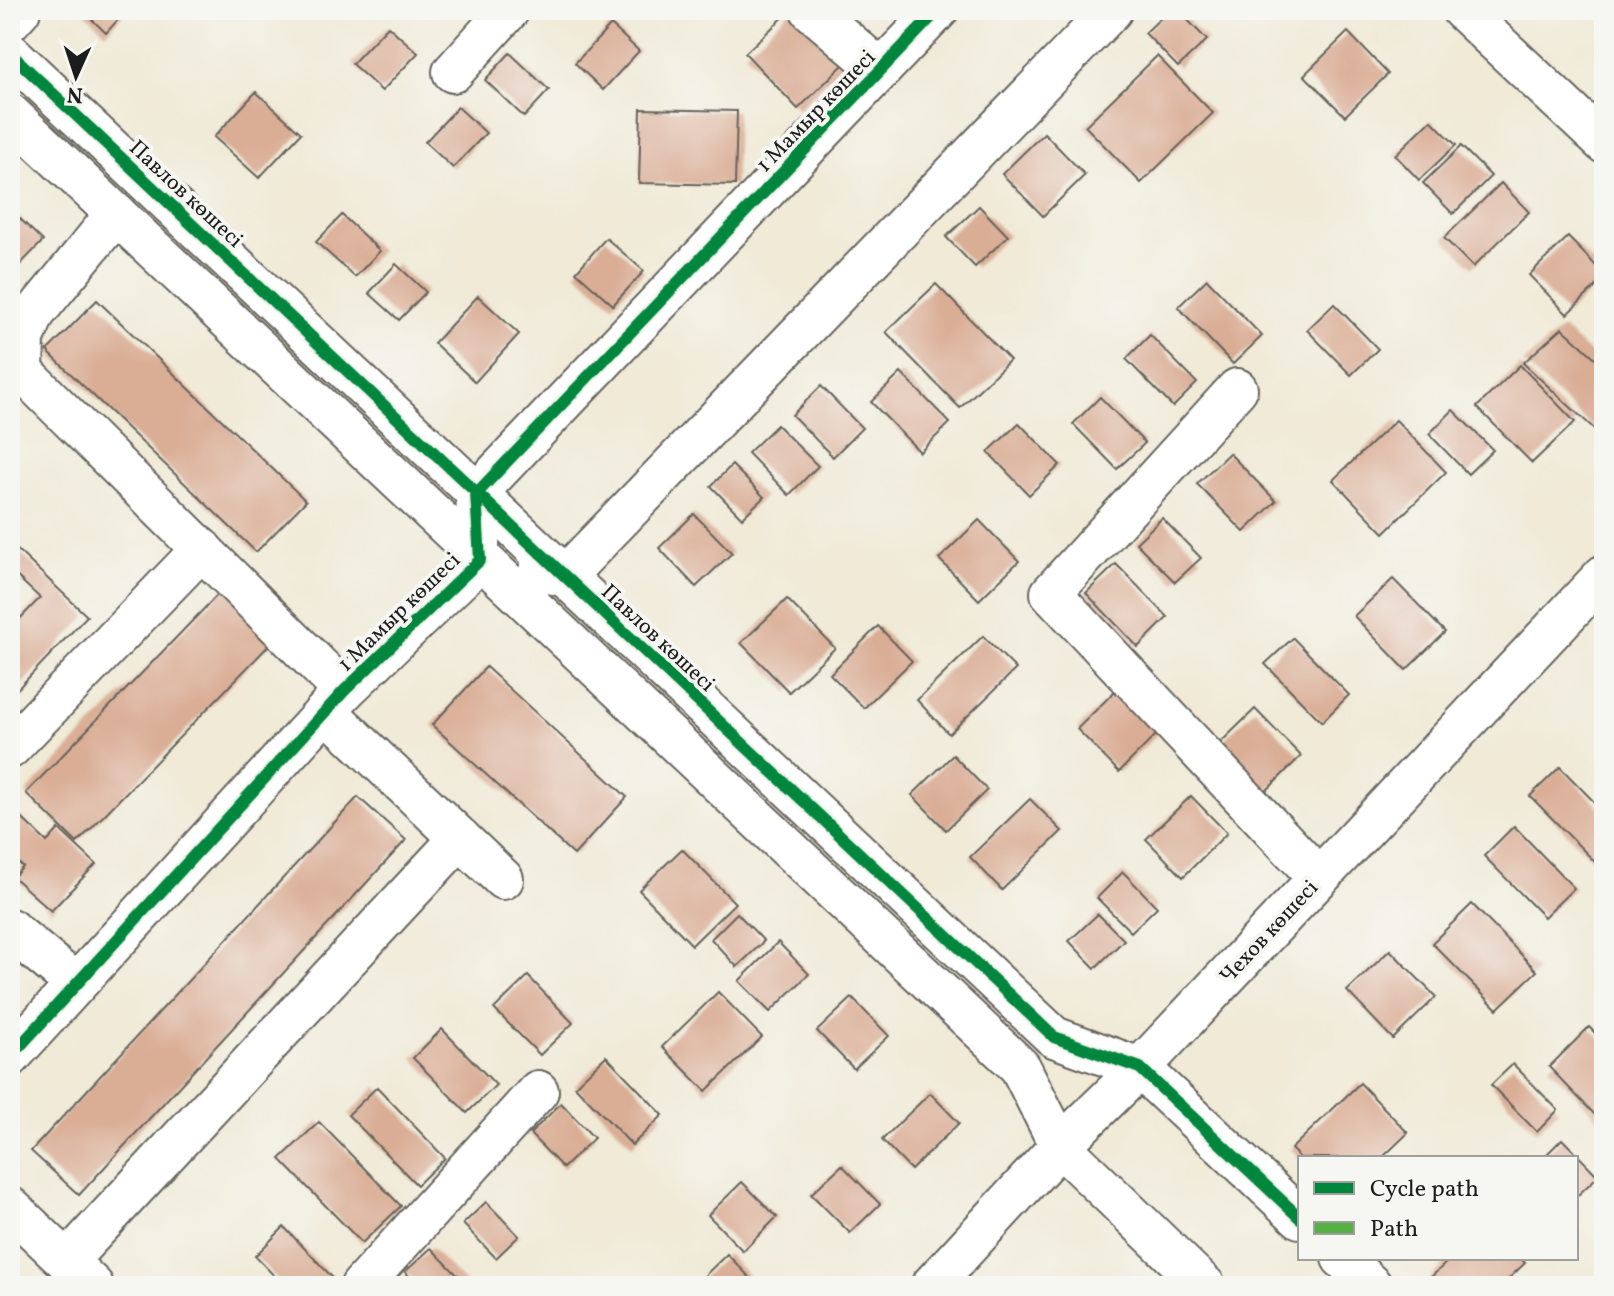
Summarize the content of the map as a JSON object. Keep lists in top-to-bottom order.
{
  "streets": {
    "street": ["1 Мамыр көшесі", "Павлов көшесі", "Чехов көшесі"]
  },
  "crossings": [
    ["1 Мамыр көшесі", "Павлов көшесі"],
    ["Павлов көшесі", "Чехов көшесі"]
  ],
  "legend": ["Cycle path", "Path"],
  "north": "bottom"
}
